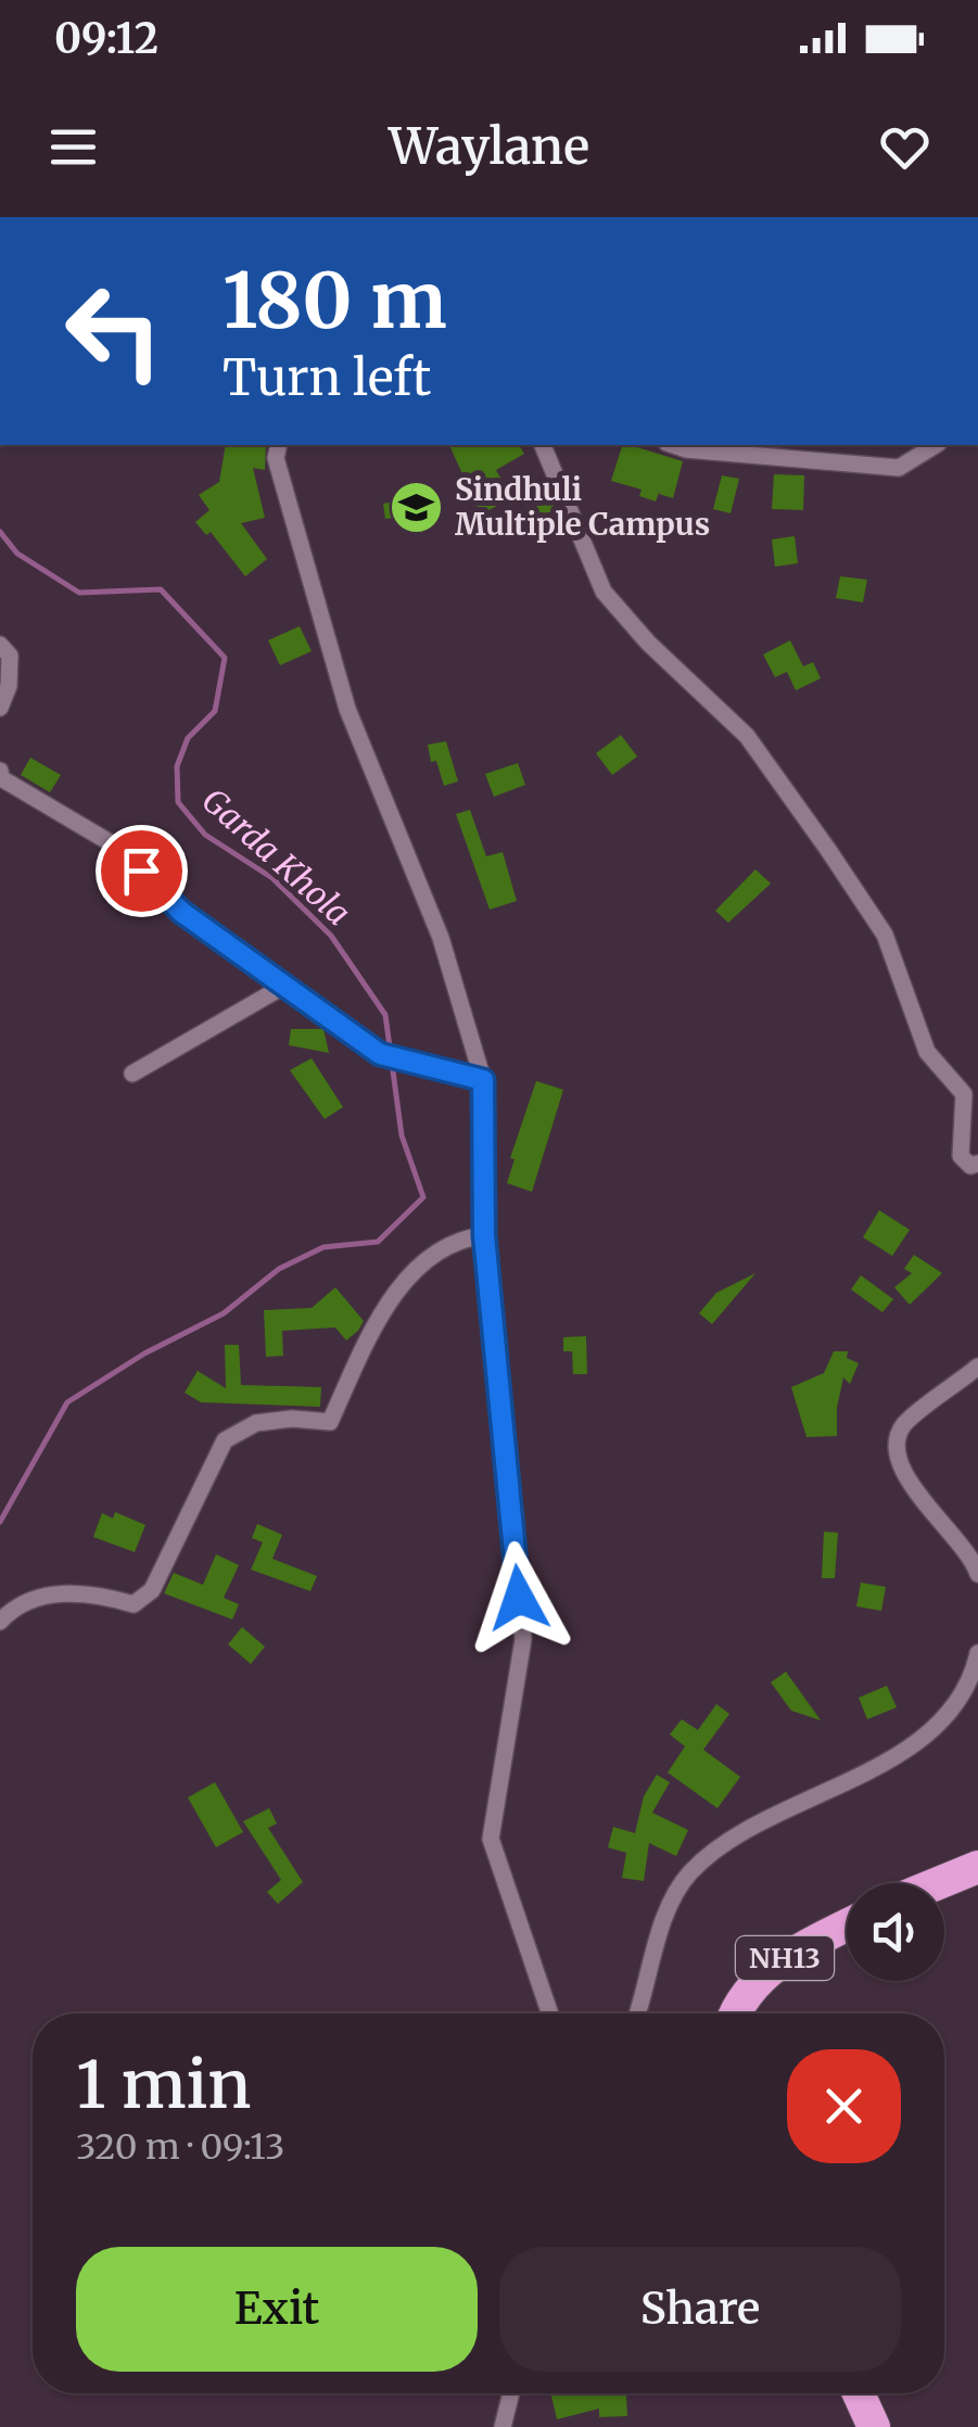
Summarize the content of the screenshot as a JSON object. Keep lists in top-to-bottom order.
{
  "streets": {
    "highway": ["NH13"]
  },
  "water": ["Garda Khola"],
  "places": {
    "school or university": ["Sindhuli Multiple Campus"]
  },
  "page": {
    "status": "09:12",
    "header": "Waylane",
    "turn": ["180 m", "Turn left"],
    "heading": ["1 min", "320 m · 09:13"],
    "buttons": ["Exit", "Share"]
  }
}
